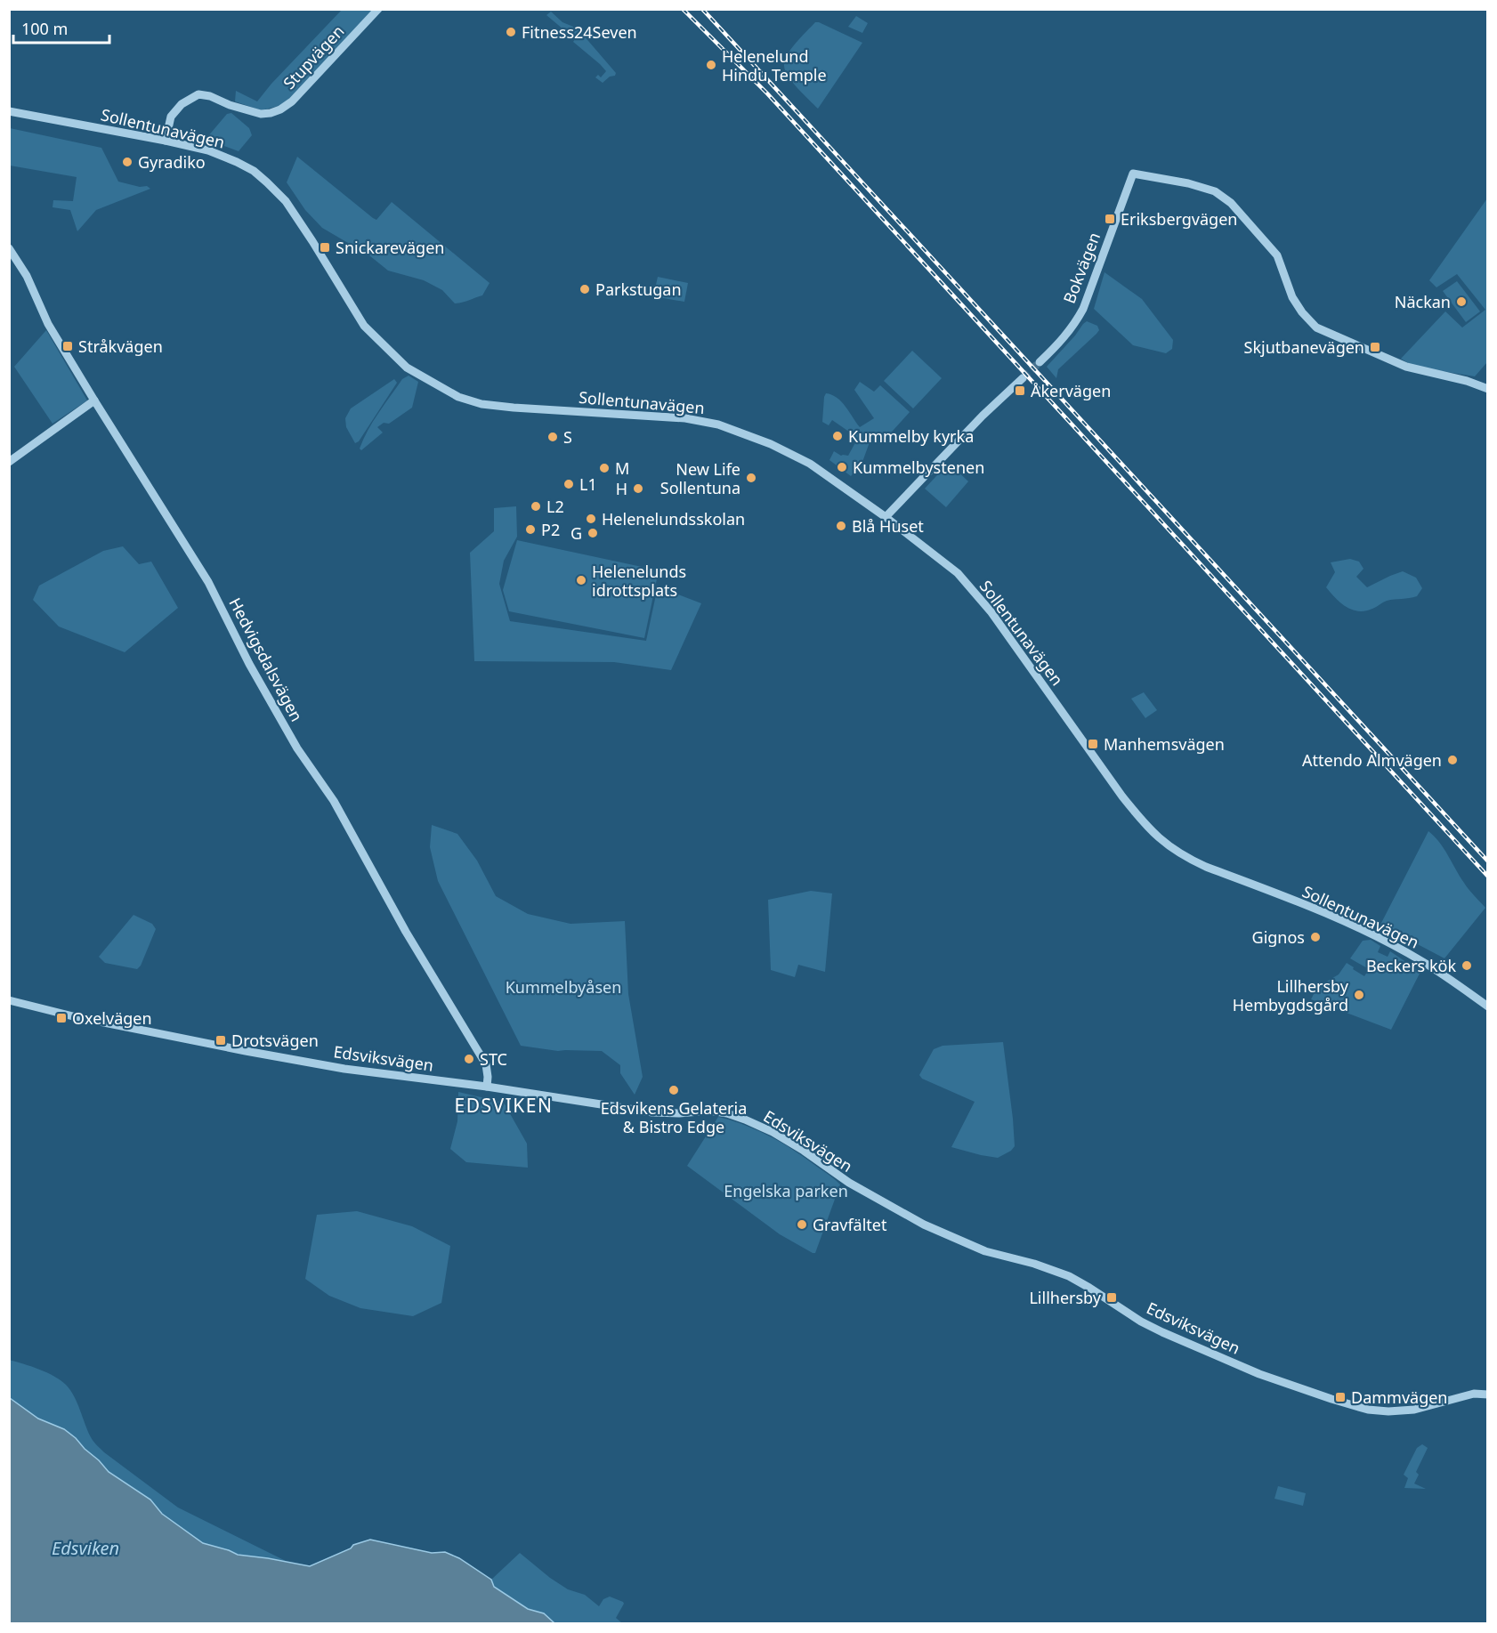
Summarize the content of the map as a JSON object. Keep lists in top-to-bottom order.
{
  "streets": {
    "street": [
      "Stupvägen",
      "Sollentunavägen",
      "Bokvägen",
      "Hedvigsdalsvägen",
      "Edsviksvägen"
    ]
  },
  "crossings": [
    ["Stupvägen", "Sollentunavägen"],
    ["Hedvigsdalsvägen", "Edsviksvägen"]
  ],
  "districts": ["EDSVIKEN"],
  "water": ["Edsviken"],
  "parks": ["Kummelbyåsen", "Engelska parken"],
  "places": {
    "other": [
      "Fitness24Seven",
      "Helenelund Hindu Temple",
      "Gyradiko",
      "Parkstugan",
      "Näckan",
      "Kummelby kyrka",
      "S",
      "Kummelbystenen",
      "M",
      "New Life Sollentuna",
      "L1",
      "H",
      "L2",
      "Helenelundsskolan",
      "Blå Huset",
      "P2",
      "G",
      "Helenelunds idrottsplats",
      "Attendo Almvägen",
      "Gignos",
      "Beckers kök",
      "Lillhersby Hembygdsgård",
      "STC",
      "Edsvikens Gelateria & Bistro Edge",
      "Gravfältet"
    ],
    "transit": [
      "Eriksbergvägen",
      "Snickarevägen",
      "Stråkvägen",
      "Skjutbanevägen",
      "Åkervägen",
      "Manhemsvägen",
      "Oxelvägen",
      "Drotsvägen",
      "Lillhersby",
      "Dammvägen"
    ]
  },
  "scale_bar": "100 m"
}
